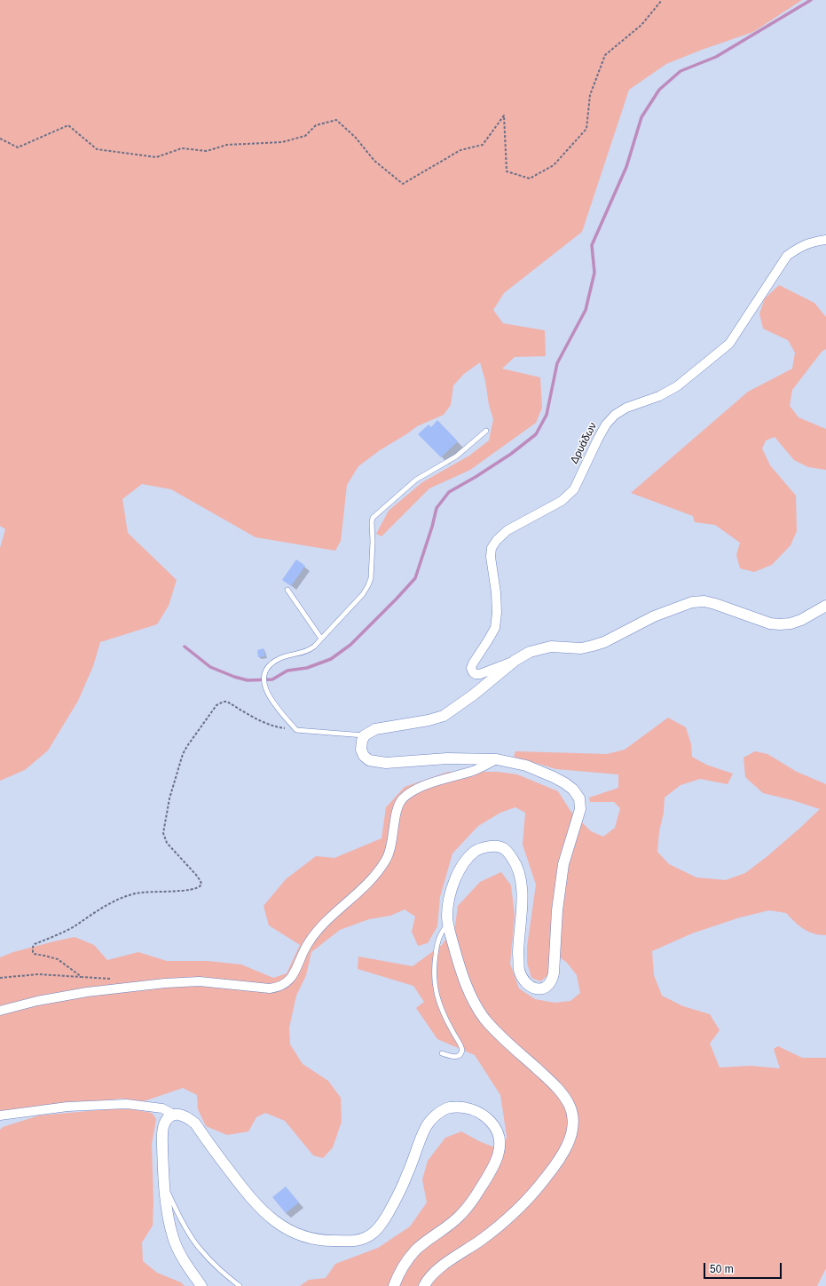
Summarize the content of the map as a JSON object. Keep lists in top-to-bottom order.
{
  "streets": {
    "street": ["Δρυάδων"]
  },
  "scale_bar": "50 m"
}
